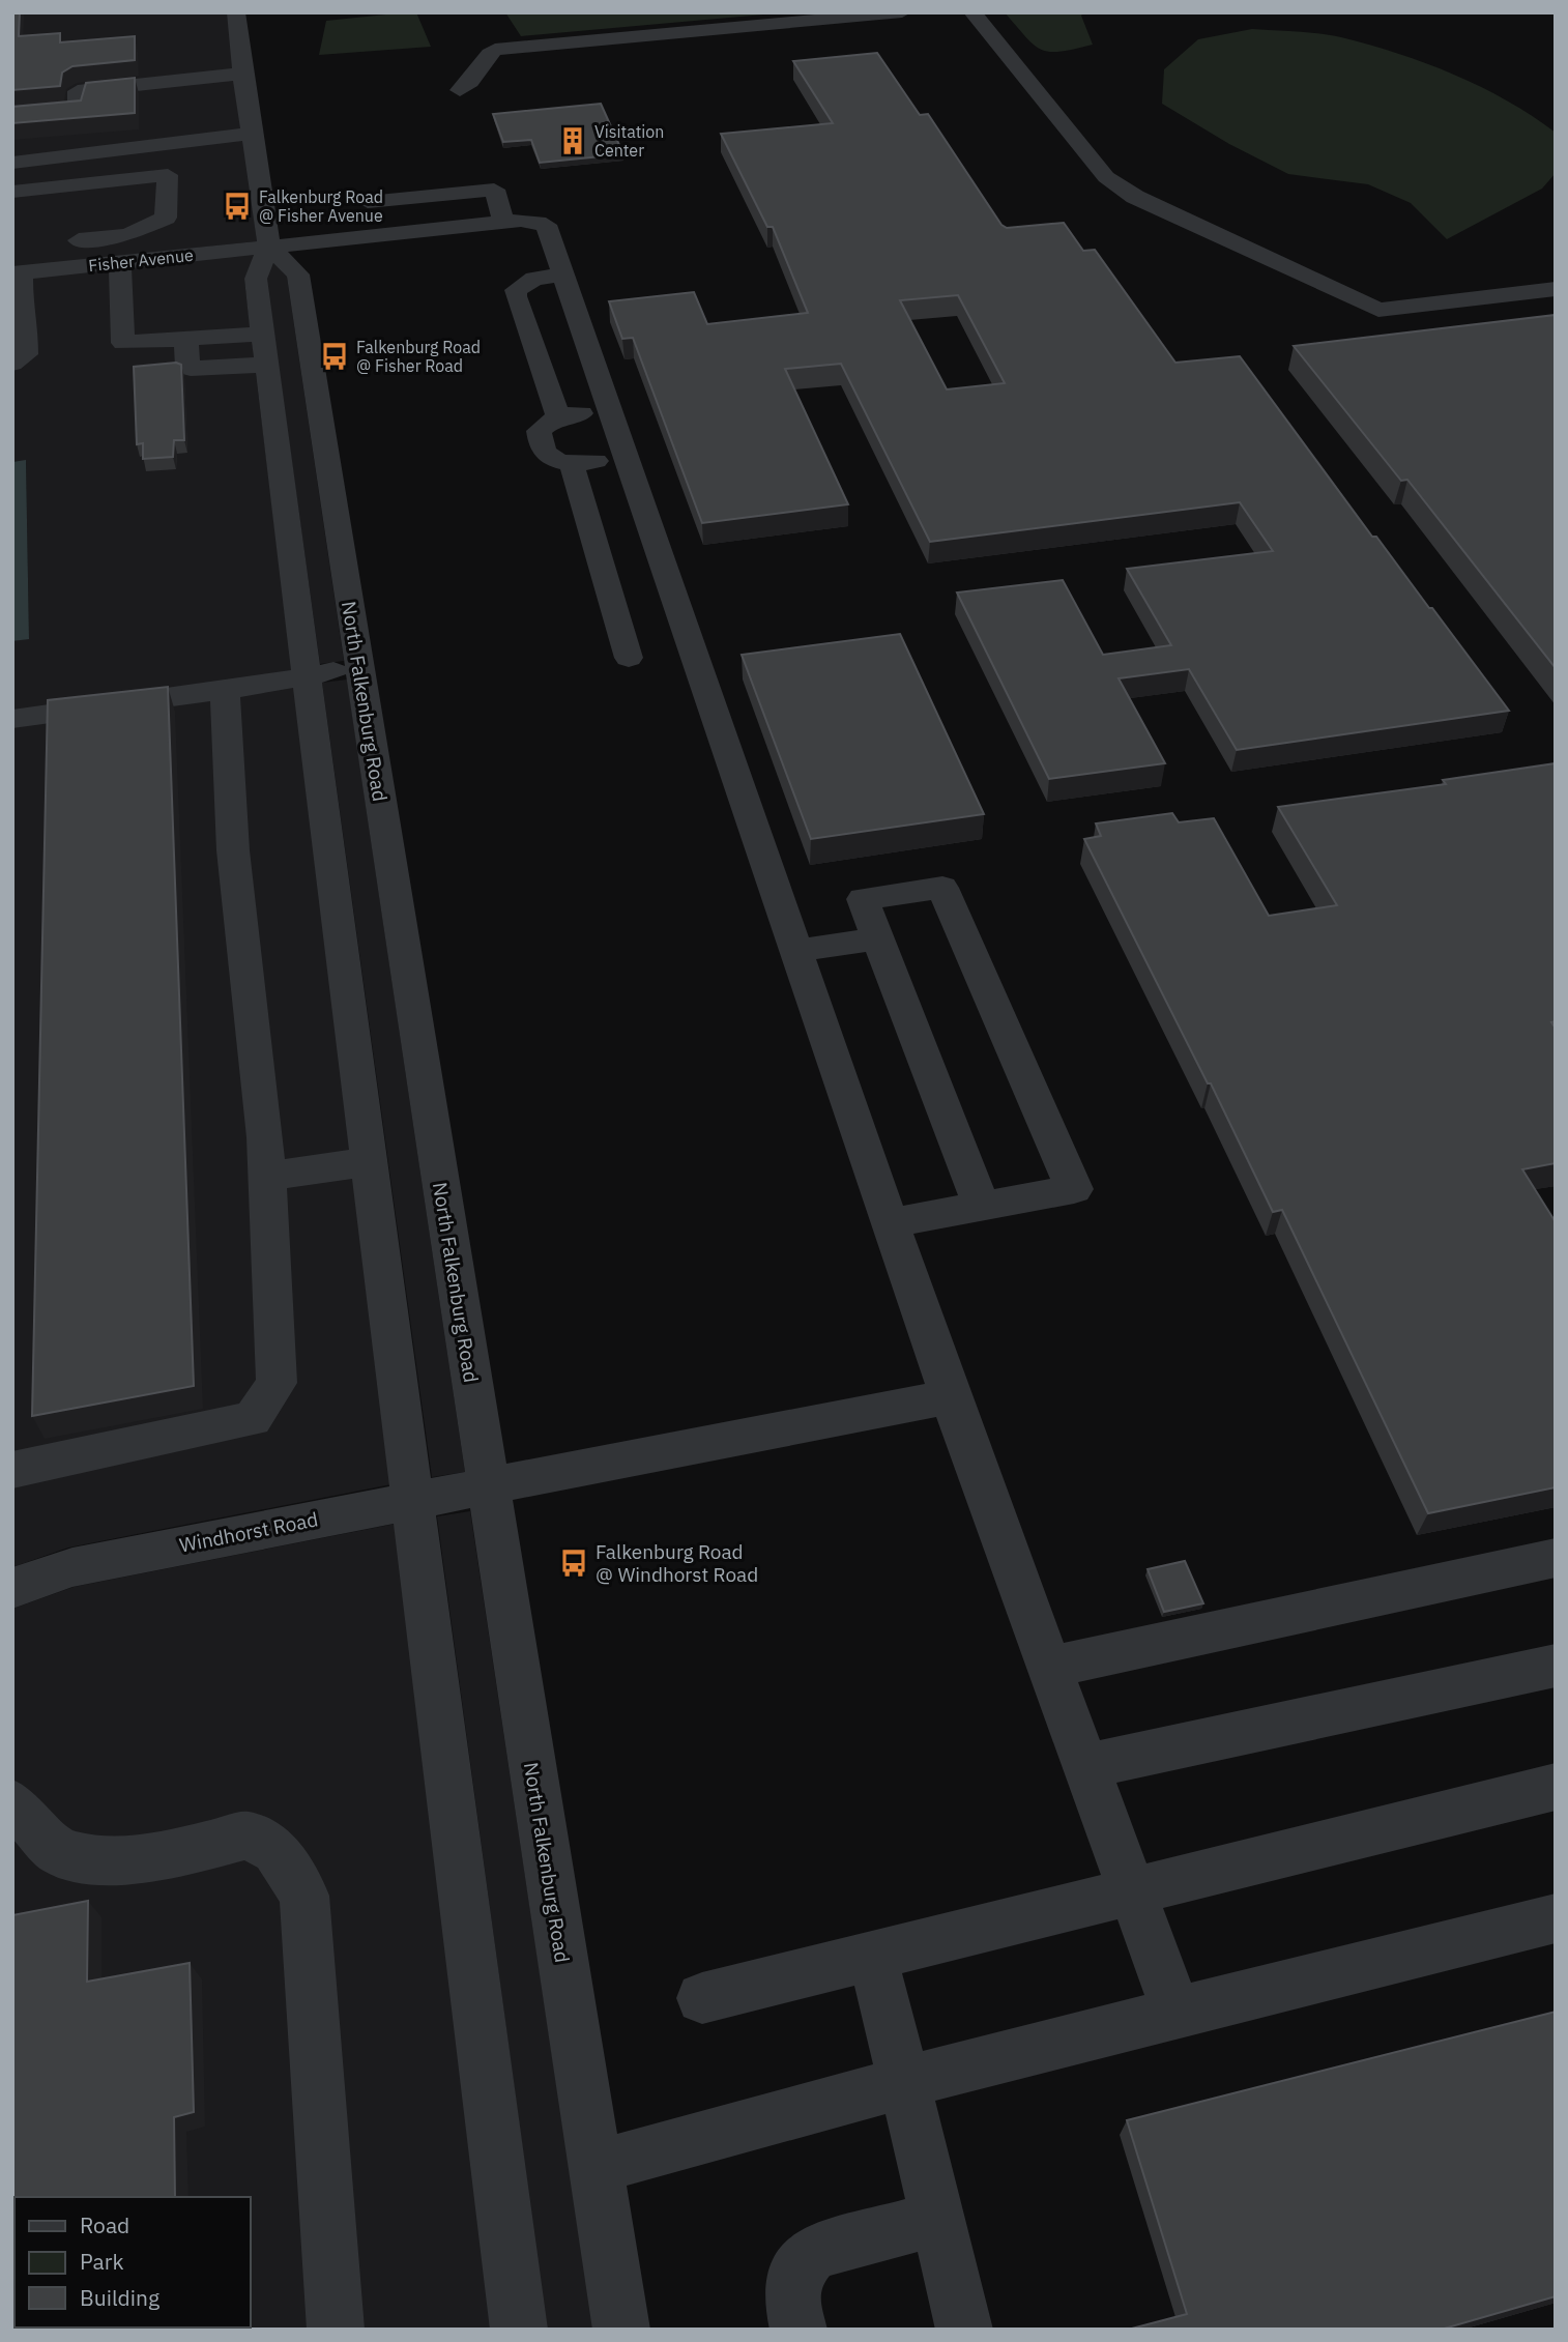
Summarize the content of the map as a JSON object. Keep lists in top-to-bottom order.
{
  "streets": {
    "street": ["Fisher Avenue", "North Falkenburg Road", "Windhorst Road"]
  },
  "crossings": [
    ["Fisher Avenue", "North Falkenburg Road"],
    ["North Falkenburg Road", "Windhorst Road"]
  ],
  "places": {
    "building": ["Visitation Center"],
    "bus stop": ["Falkenburg Road @ Fisher Avenue", "Falkenburg Road @ Fisher Road", "Falkenburg Road @ Windhorst Road"]
  },
  "legend": ["Road", "Park", "Building"]
}
